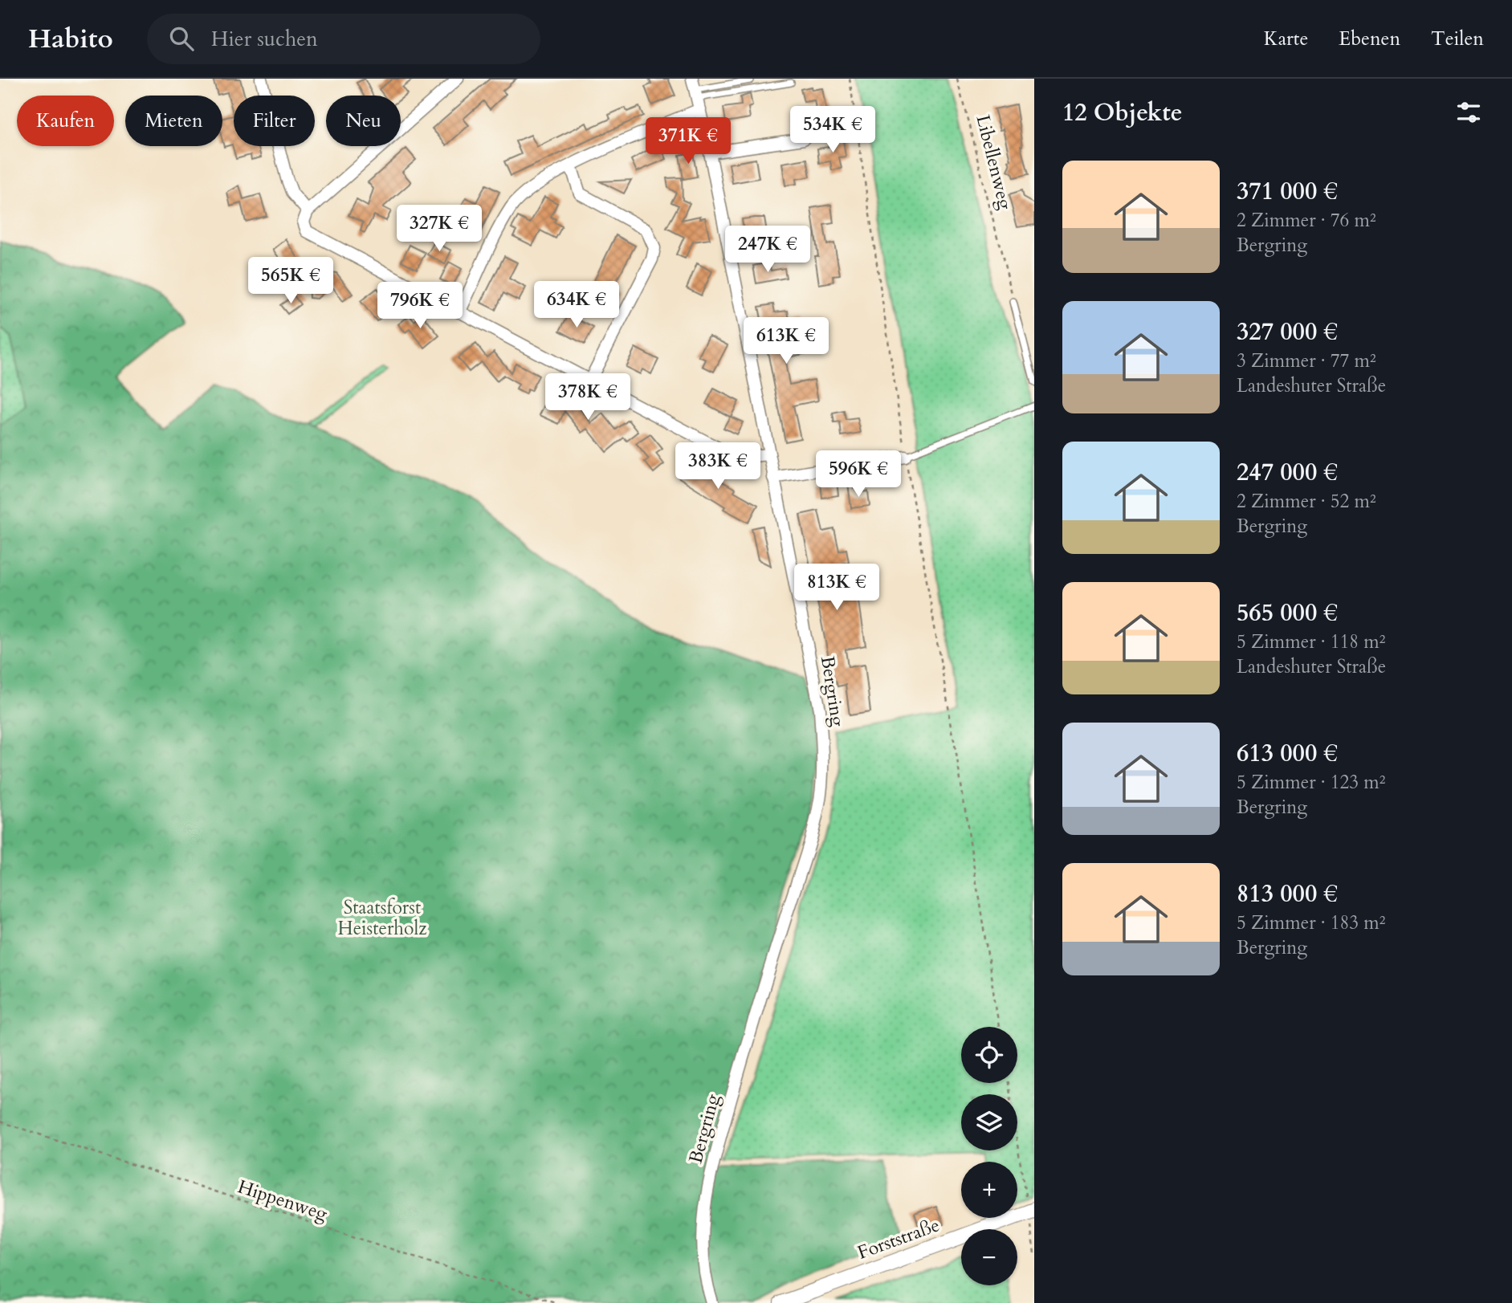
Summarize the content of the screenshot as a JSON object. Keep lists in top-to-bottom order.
{
  "streets": {
    "street": ["Bergring", "Forststraße"],
    "path": ["Libellenweg", "Hippenweg"]
  },
  "parks": ["Staatsforst Heisterholz"],
  "page": {
    "header": "Habito",
    "search": "Hier suchen",
    "nav": ["Karte", "Ebenen", "Teilen"],
    "heading": "12 Objekte",
    "chip": [
      "Kaufen",
      "Mieten",
      "Filter",
      "Neu"
    ],
    "price": [
      "534K €",
      "371K €",
      "327K €",
      "247K €",
      "565K €",
      "634K €",
      "796K €",
      "613K €",
      "378K €",
      "383K €",
      "596K €",
      "813K €"
    ],
    "list": [
      {
        "name": "371 000 €",
        "note": "2 Zimmer · 76 m² · Bergring"
      },
      {
        "name": "327 000 €",
        "note": "3 Zimmer · 77 m² · Landeshuter Straße"
      },
      {
        "name": "247 000 €",
        "note": "2 Zimmer · 52 m² · Bergring"
      },
      {
        "name": "565 000 €",
        "note": "5 Zimmer · 118 m² · Landeshuter Straße"
      },
      {
        "name": "613 000 €",
        "note": "5 Zimmer · 123 m² · Bergring"
      },
      {
        "name": "813 000 €",
        "note": "5 Zimmer · 183 m² · Bergring"
      }
    ],
    "map_buttons": ["+", "−"]
  }
}
